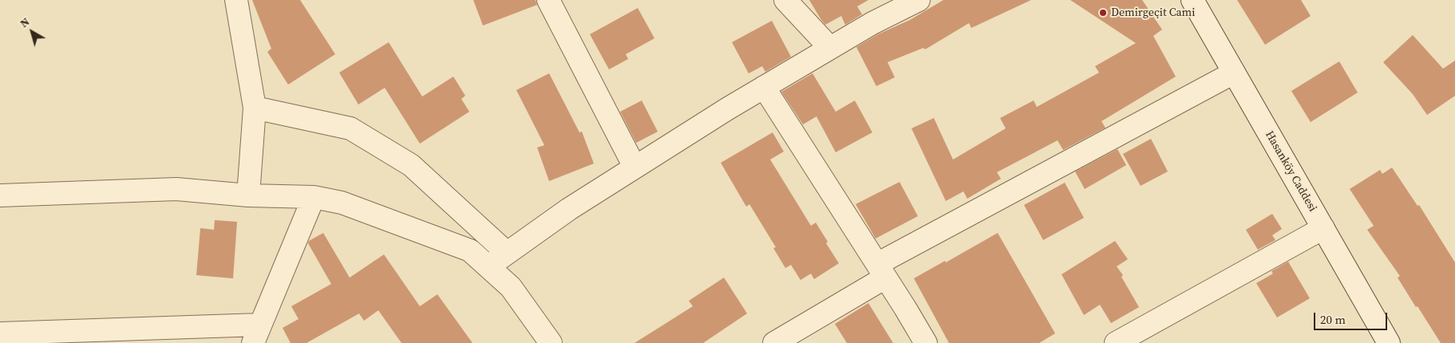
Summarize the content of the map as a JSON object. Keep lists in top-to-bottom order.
{
  "streets": {
    "street": ["Hasanköy Caddesi"]
  },
  "places": ["Demirgeçit Cami"],
  "scale_bar": "20 m",
  "north": "top left"
}
